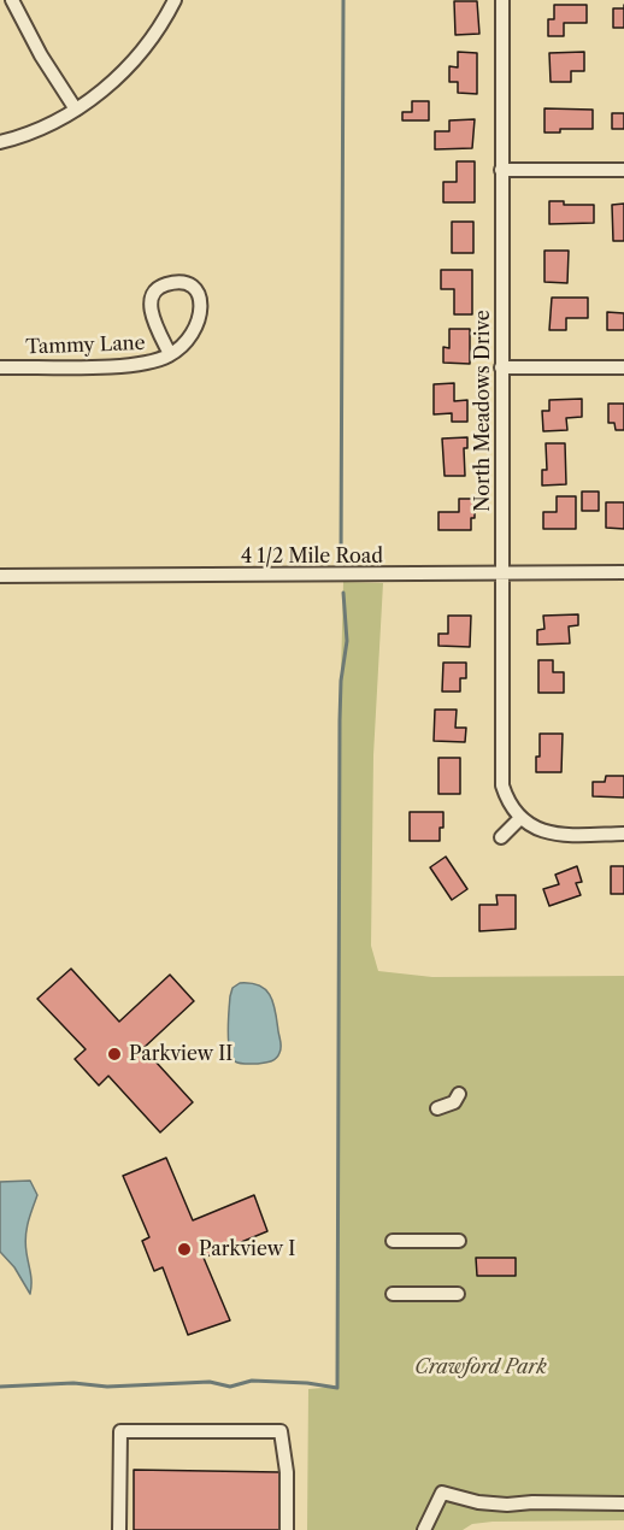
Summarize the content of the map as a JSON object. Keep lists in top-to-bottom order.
{
  "streets": {
    "street": ["Tammy Lane", "North Meadows Drive", "4 1/2 Mile Road"]
  },
  "crossings": [
    ["North Meadows Drive", "4 1/2 Mile Road"]
  ],
  "parks": ["Crawford Park"],
  "places": ["Parkview II", "Parkview I"]
}
